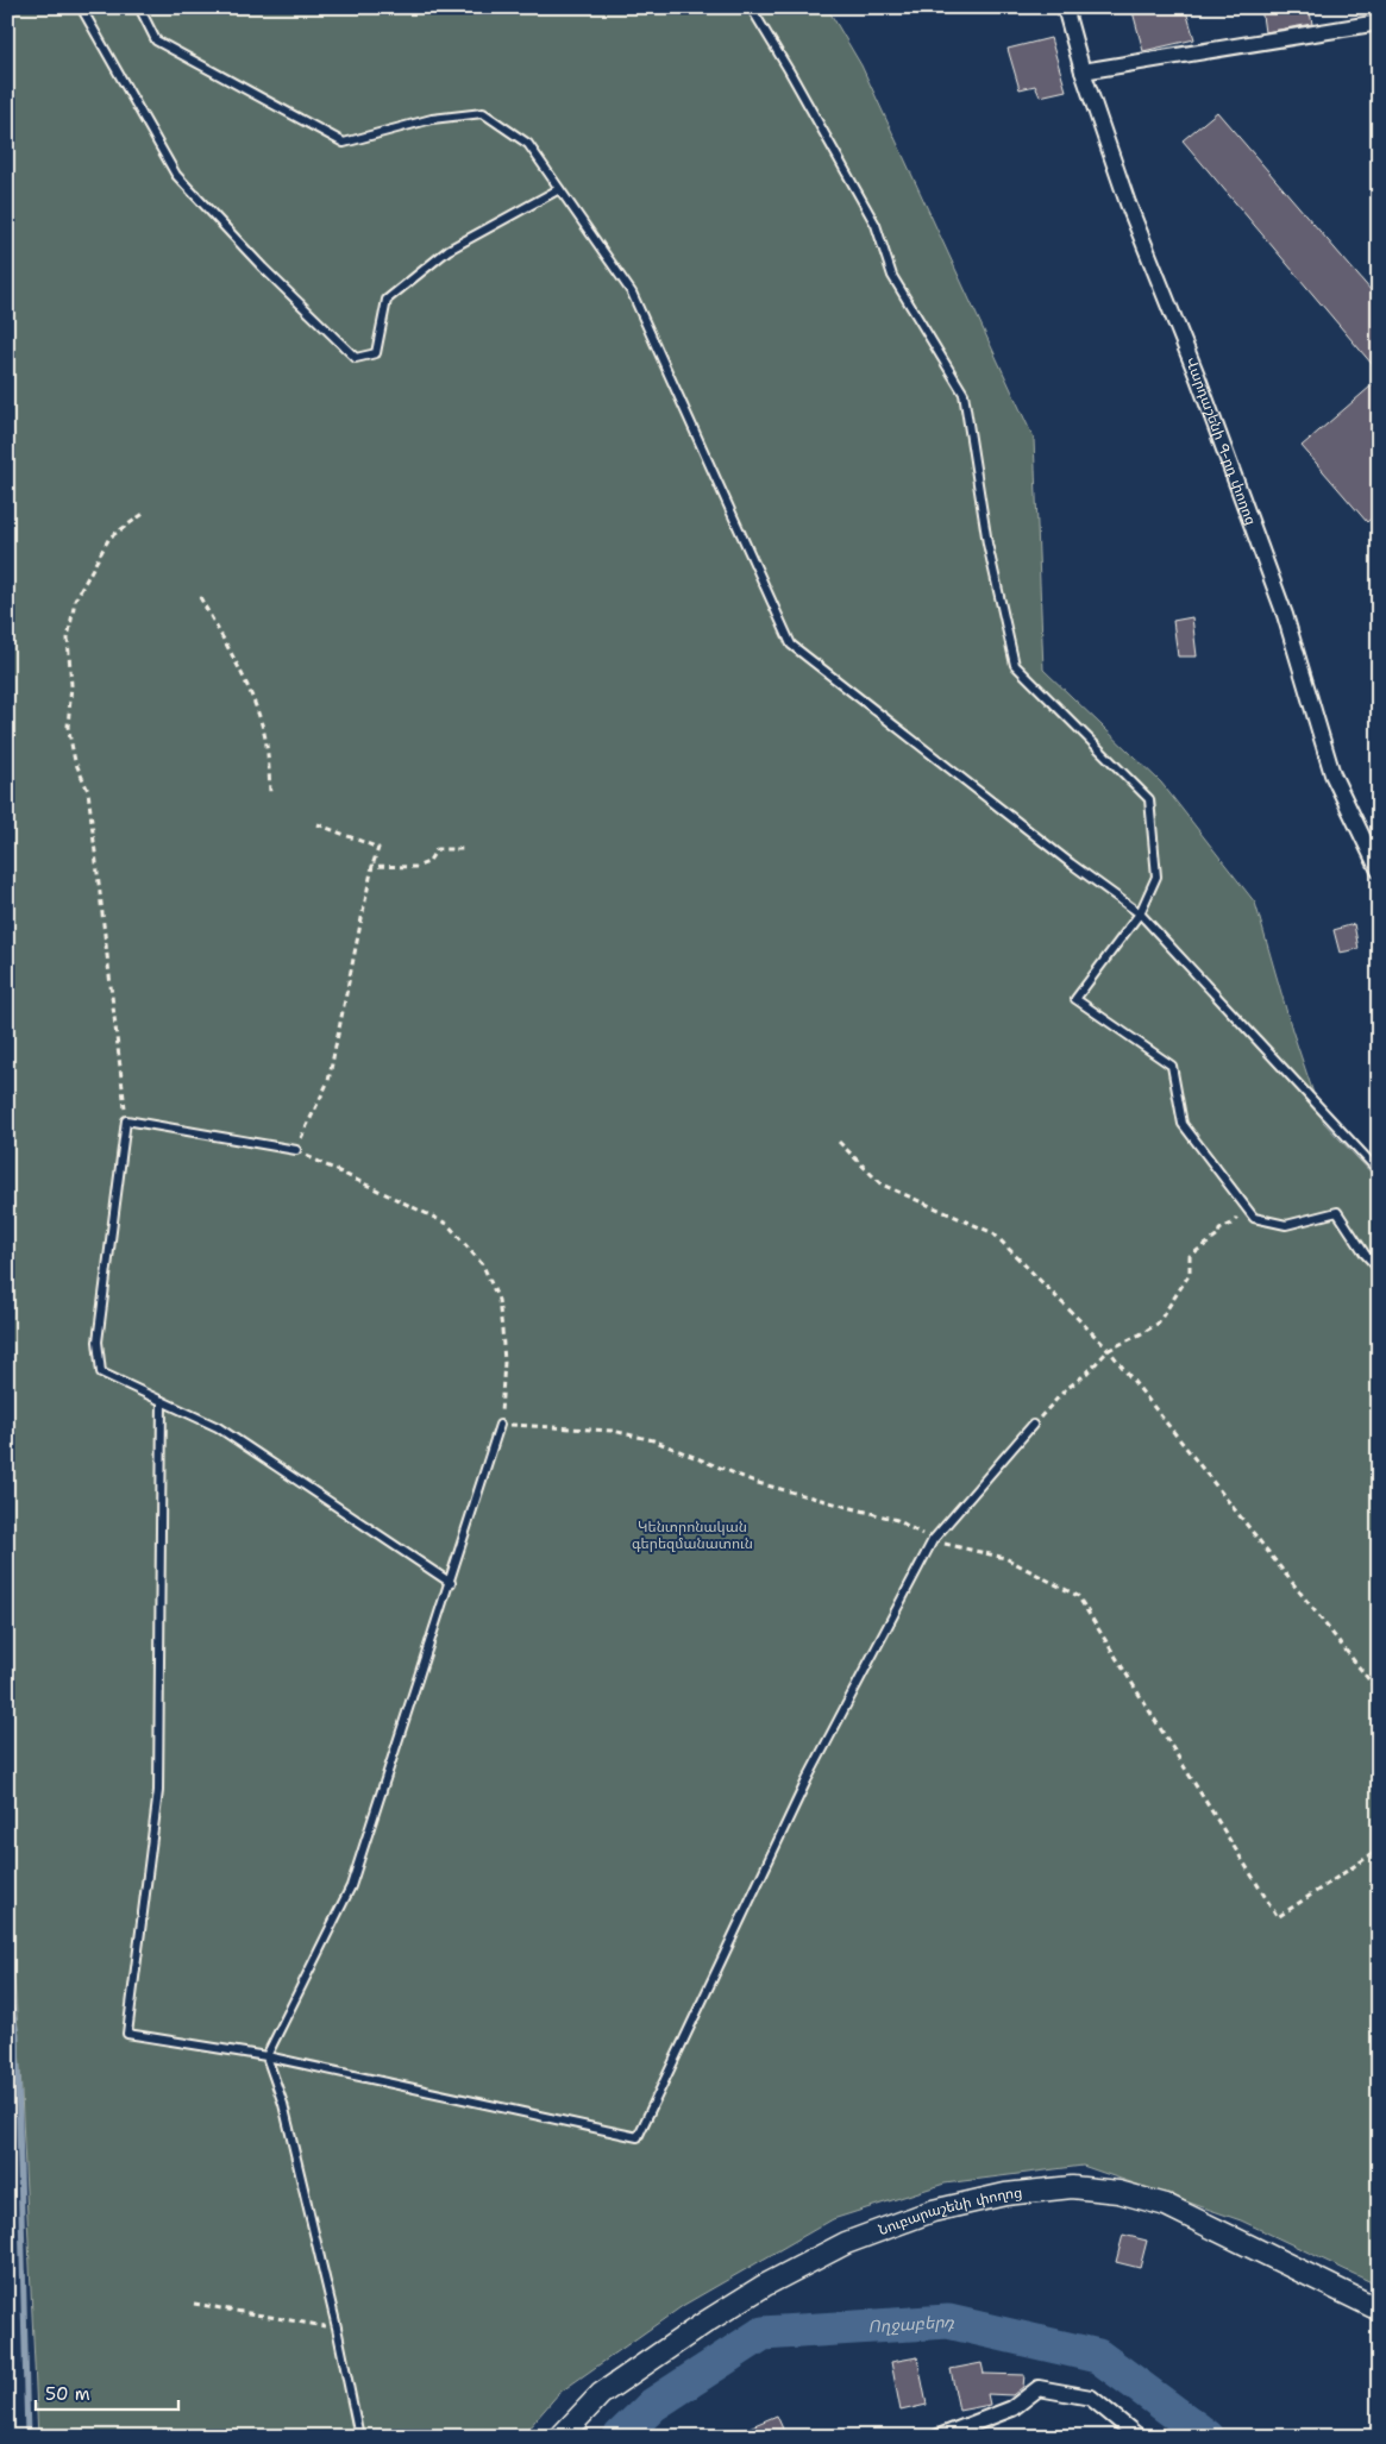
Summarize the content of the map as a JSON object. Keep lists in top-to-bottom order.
{
  "streets": {
    "main road": ["Նուբարաշենի փողոց"],
    "street": ["Վարդաշենի 9-րդ փողոց"]
  },
  "water": ["Ողջաբերդ"],
  "parks": ["Կենտրոնական գերեզմանատուն"],
  "scale_bar": "50 m"
}
